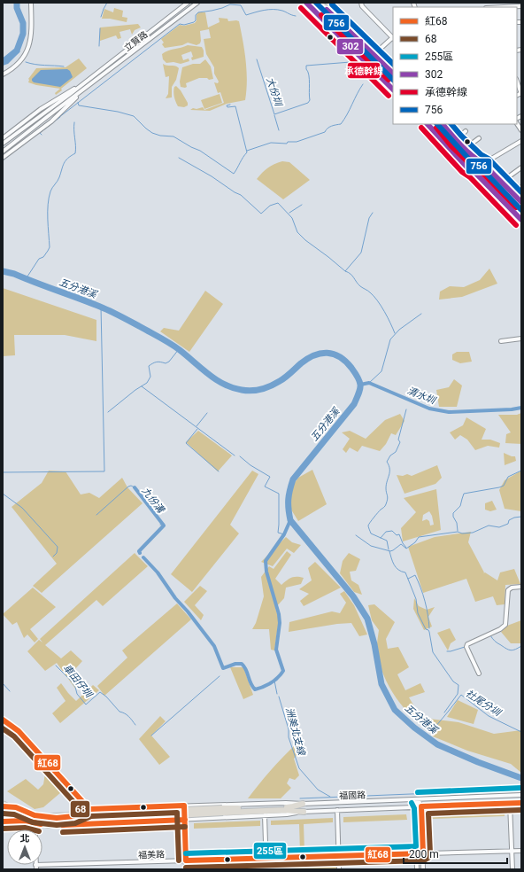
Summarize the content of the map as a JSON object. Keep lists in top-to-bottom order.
{
  "streets": {
    "street": ["立賢路", "福國路", "福美路"]
  },
  "water": [
    "大份圳",
    "五分港溪",
    "清水圳",
    "九份溝",
    "車田仔圳",
    "社尾分圳",
    "洲美北支線"
  ],
  "lines": [
    "transit line 302",
    "transit line 756",
    "transit line 承德幹線",
    "transit line 紅68",
    "transit line 68",
    "transit line 255區"
  ],
  "legend": [
    "紅68",
    "68",
    "255區",
    "302",
    "承德幹線",
    "756"
  ],
  "scale_bar": "200 m",
  "north": "top"
}
